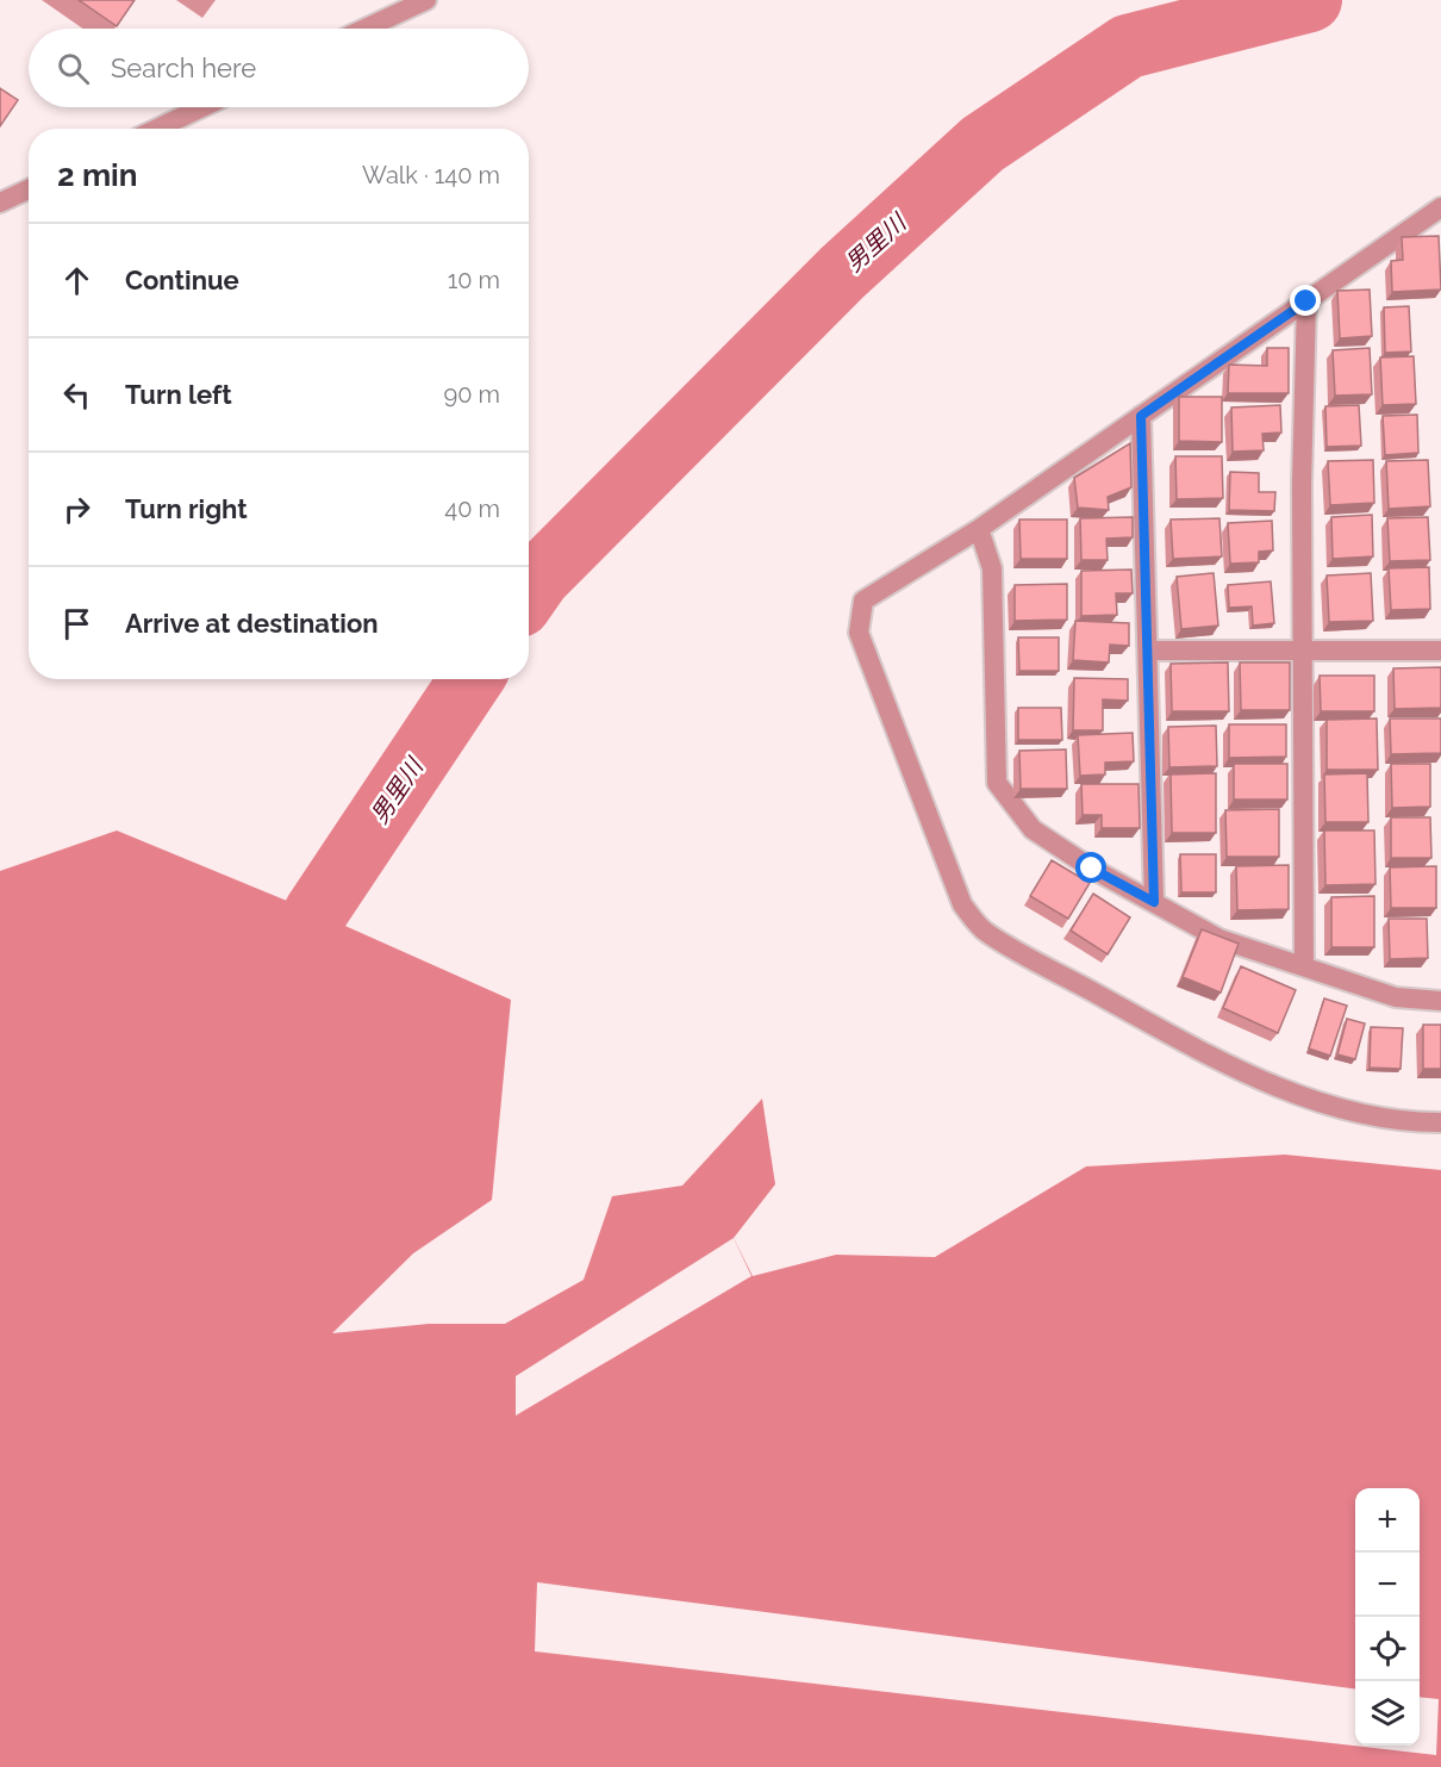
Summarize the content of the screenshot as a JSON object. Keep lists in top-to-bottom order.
{
  "water": ["男里川"],
  "page": {
    "search": "Search here",
    "heading": ["2 min", "Walk · 140 m"],
    "list": [
      ["Continue", "10 m"],
      ["Turn left", "90 m"],
      ["Turn right", "40 m"],
      "Arrive at destination"
    ],
    "map_buttons": ["+", "−"]
  }
}
